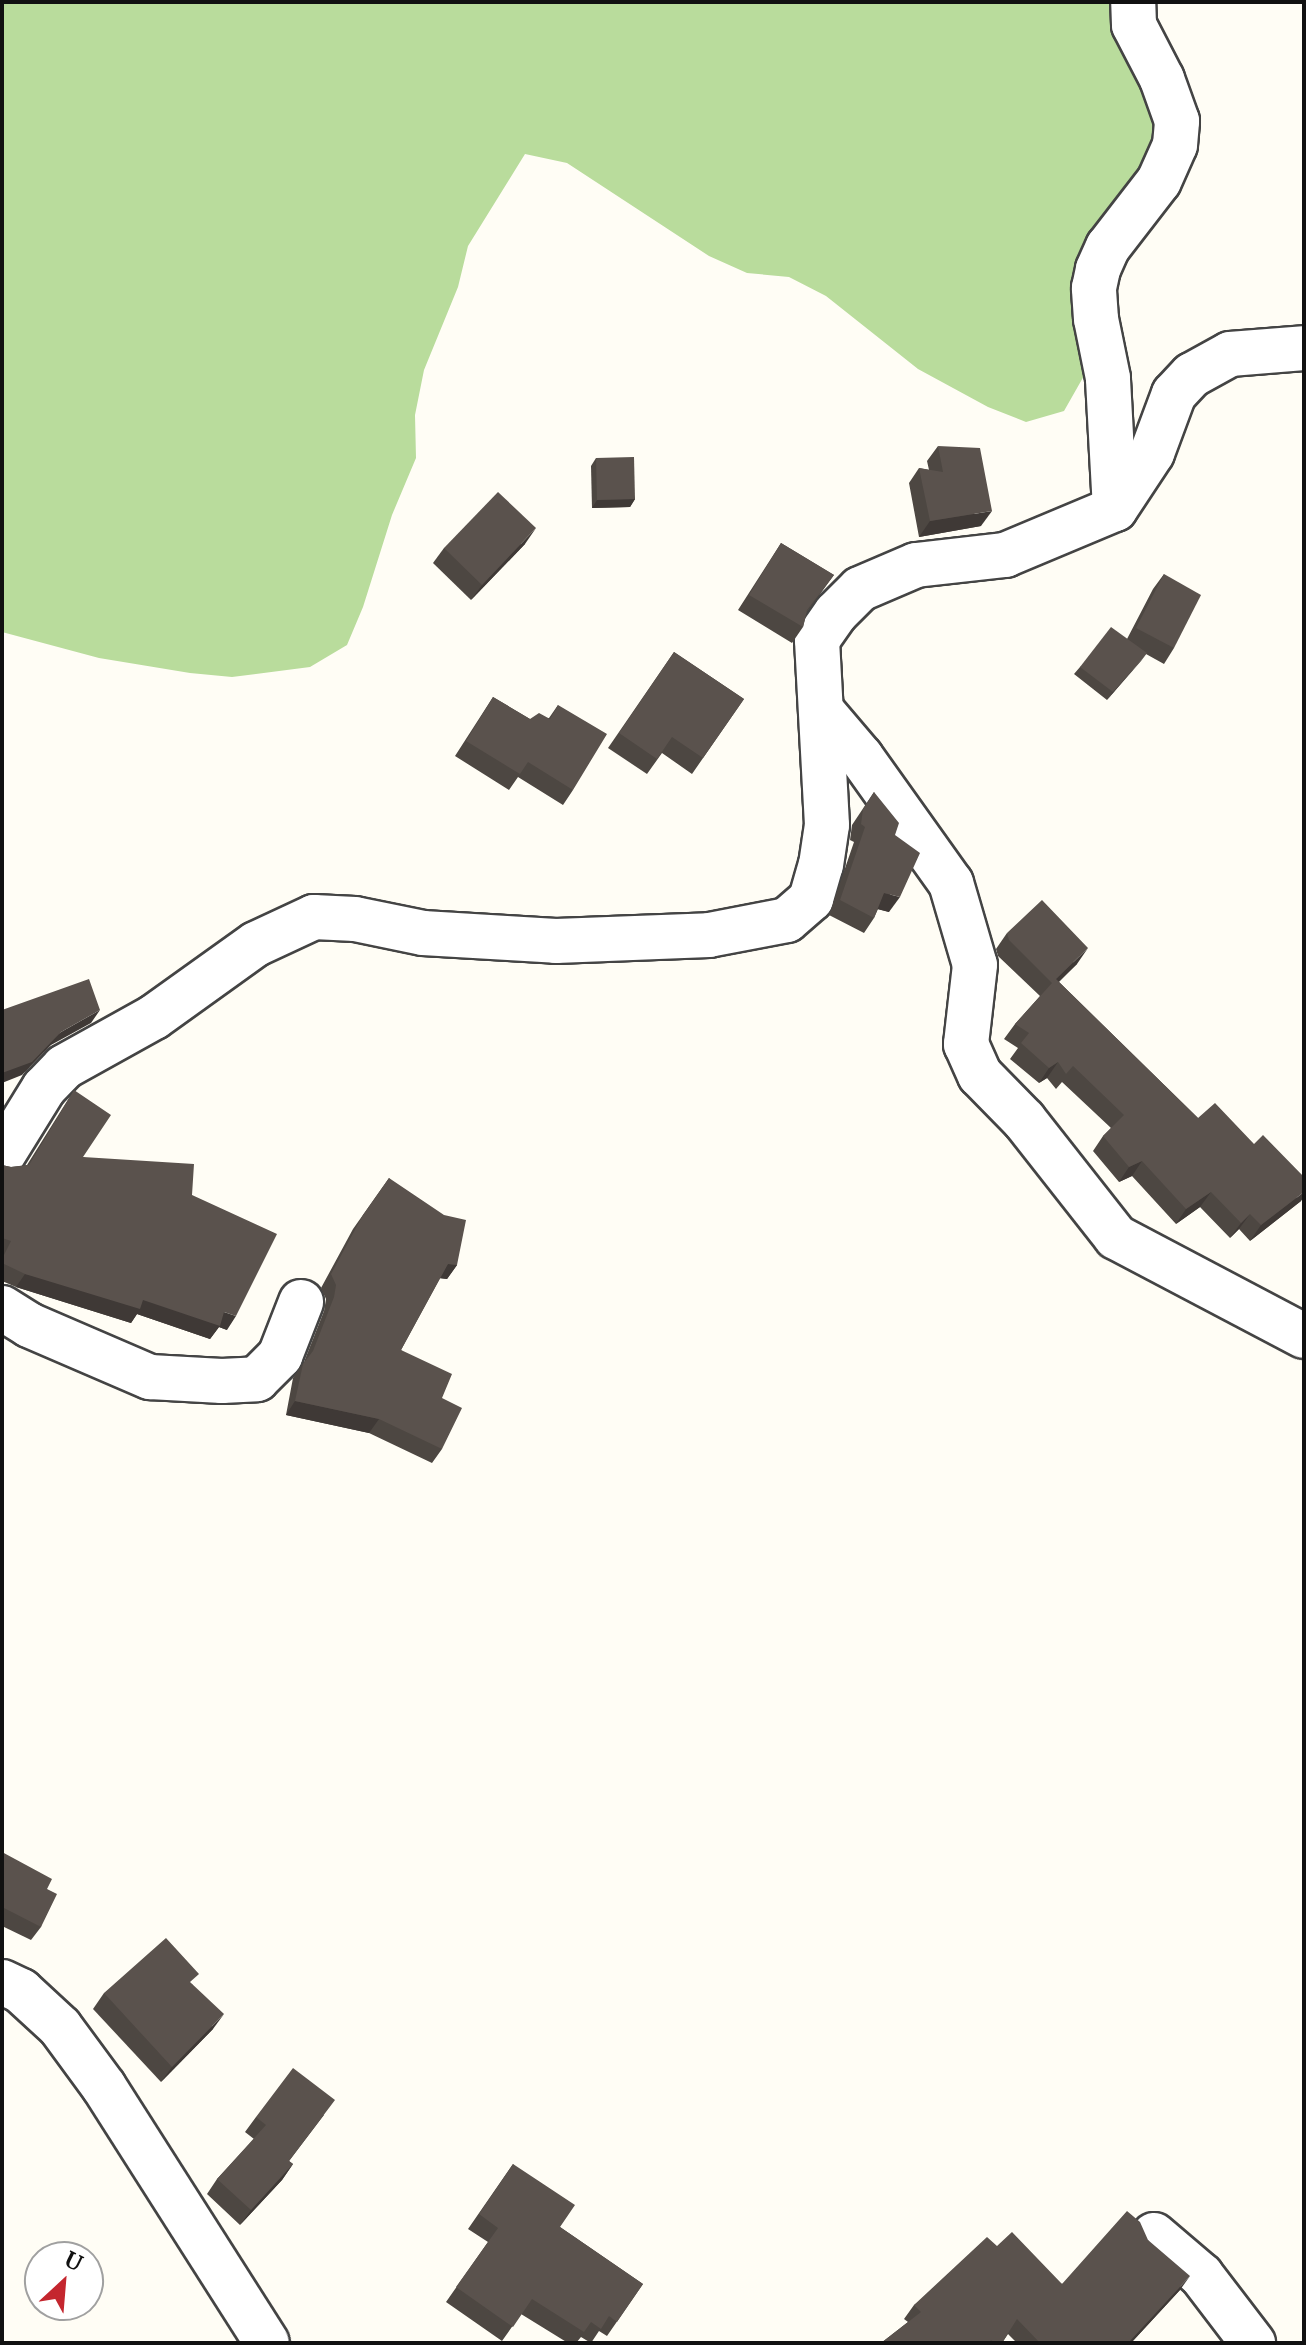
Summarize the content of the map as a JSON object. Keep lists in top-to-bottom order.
{
  "north": "top right"
}
